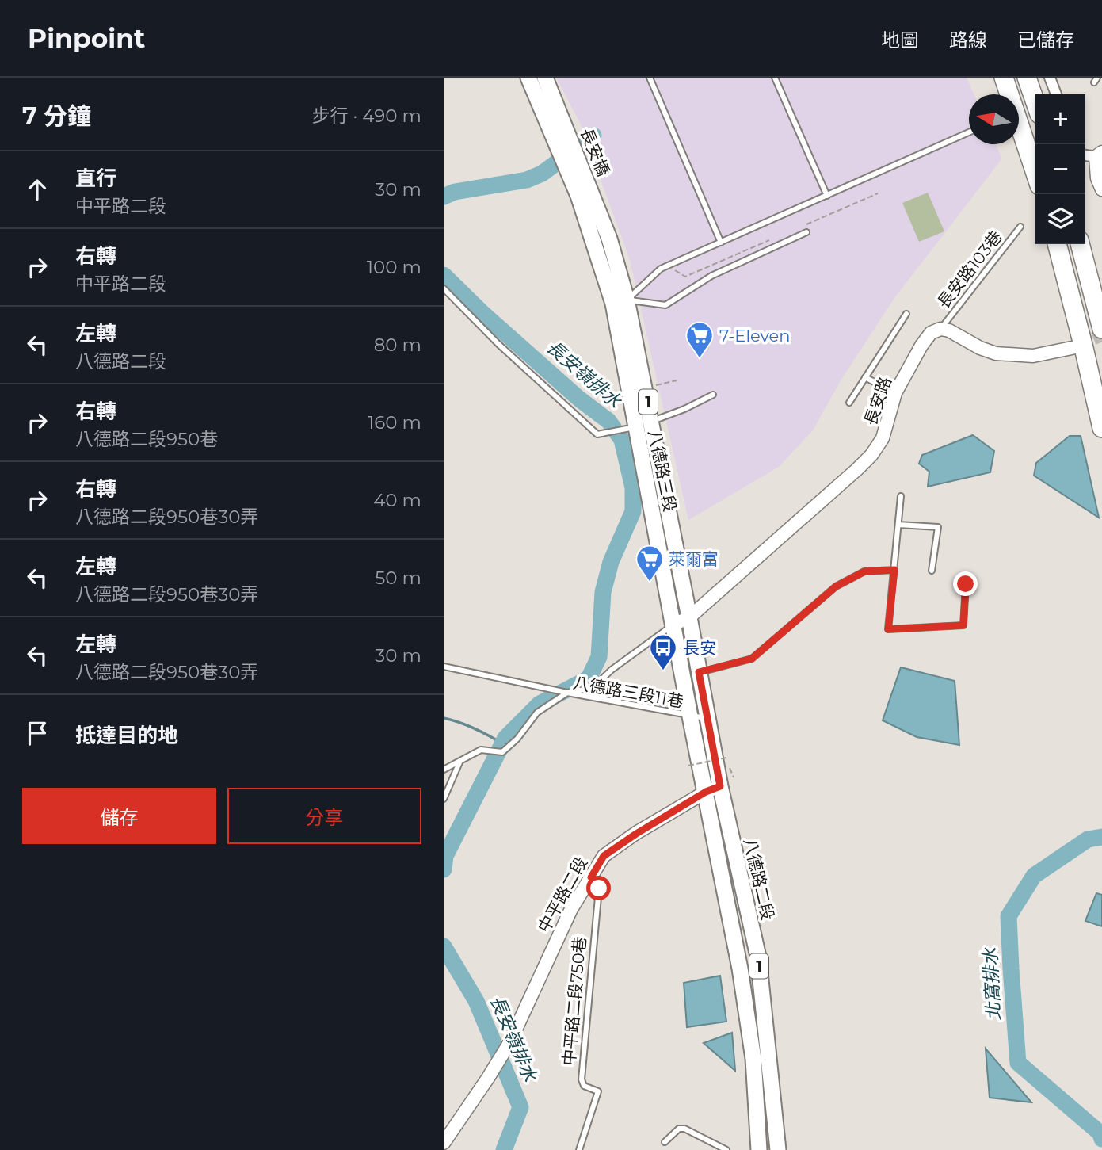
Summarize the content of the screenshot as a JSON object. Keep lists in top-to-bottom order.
{
  "streets": {
    "main road": [
      "長安橋",
      "1",
      "八德路三段",
      "八德路二段"
    ],
    "street": ["長安路", "中平路二段"],
    "lane": ["長安路103巷", "八德路三段11巷", "中平路二段750巷"]
  },
  "crossings": [
    ["長安橋", "1"],
    ["長安橋", "八德路三段"],
    ["長安路103巷", "長安路"],
    ["長安路", "八德路三段"],
    ["長安路", "八德路二段"],
    ["八德路三段", "八德路二段"],
    ["八德路三段11巷", "八德路二段"],
    ["八德路二段", "中平路二段"],
    ["中平路二段", "中平路二段750巷"]
  ],
  "water": ["長安嶺排水", "北窩排水"],
  "places": {
    "supermarket": ["7-Eleven", "萊爾富"],
    "bus stop": ["長安"]
  },
  "north": "left",
  "page": {
    "header": "Pinpoint",
    "nav": ["地圖", "路線", "已儲存"],
    "heading": ["7 分鐘", "步行 · 490 m"],
    "map_buttons": ["+", "−"],
    "list": [
      ["直行", "中平路二段", "30 m"],
      ["右轉", "中平路二段", "100 m"],
      ["左轉", "八德路二段", "80 m"],
      ["右轉", "八德路二段950巷", "160 m"],
      ["右轉", "八德路二段950巷30弄", "40 m"],
      ["左轉", "八德路二段950巷30弄", "50 m"],
      ["左轉", "八德路二段950巷30弄", "30 m"],
      "抵達目的地"
    ],
    "buttons": ["儲存", "分享"]
  }
}
